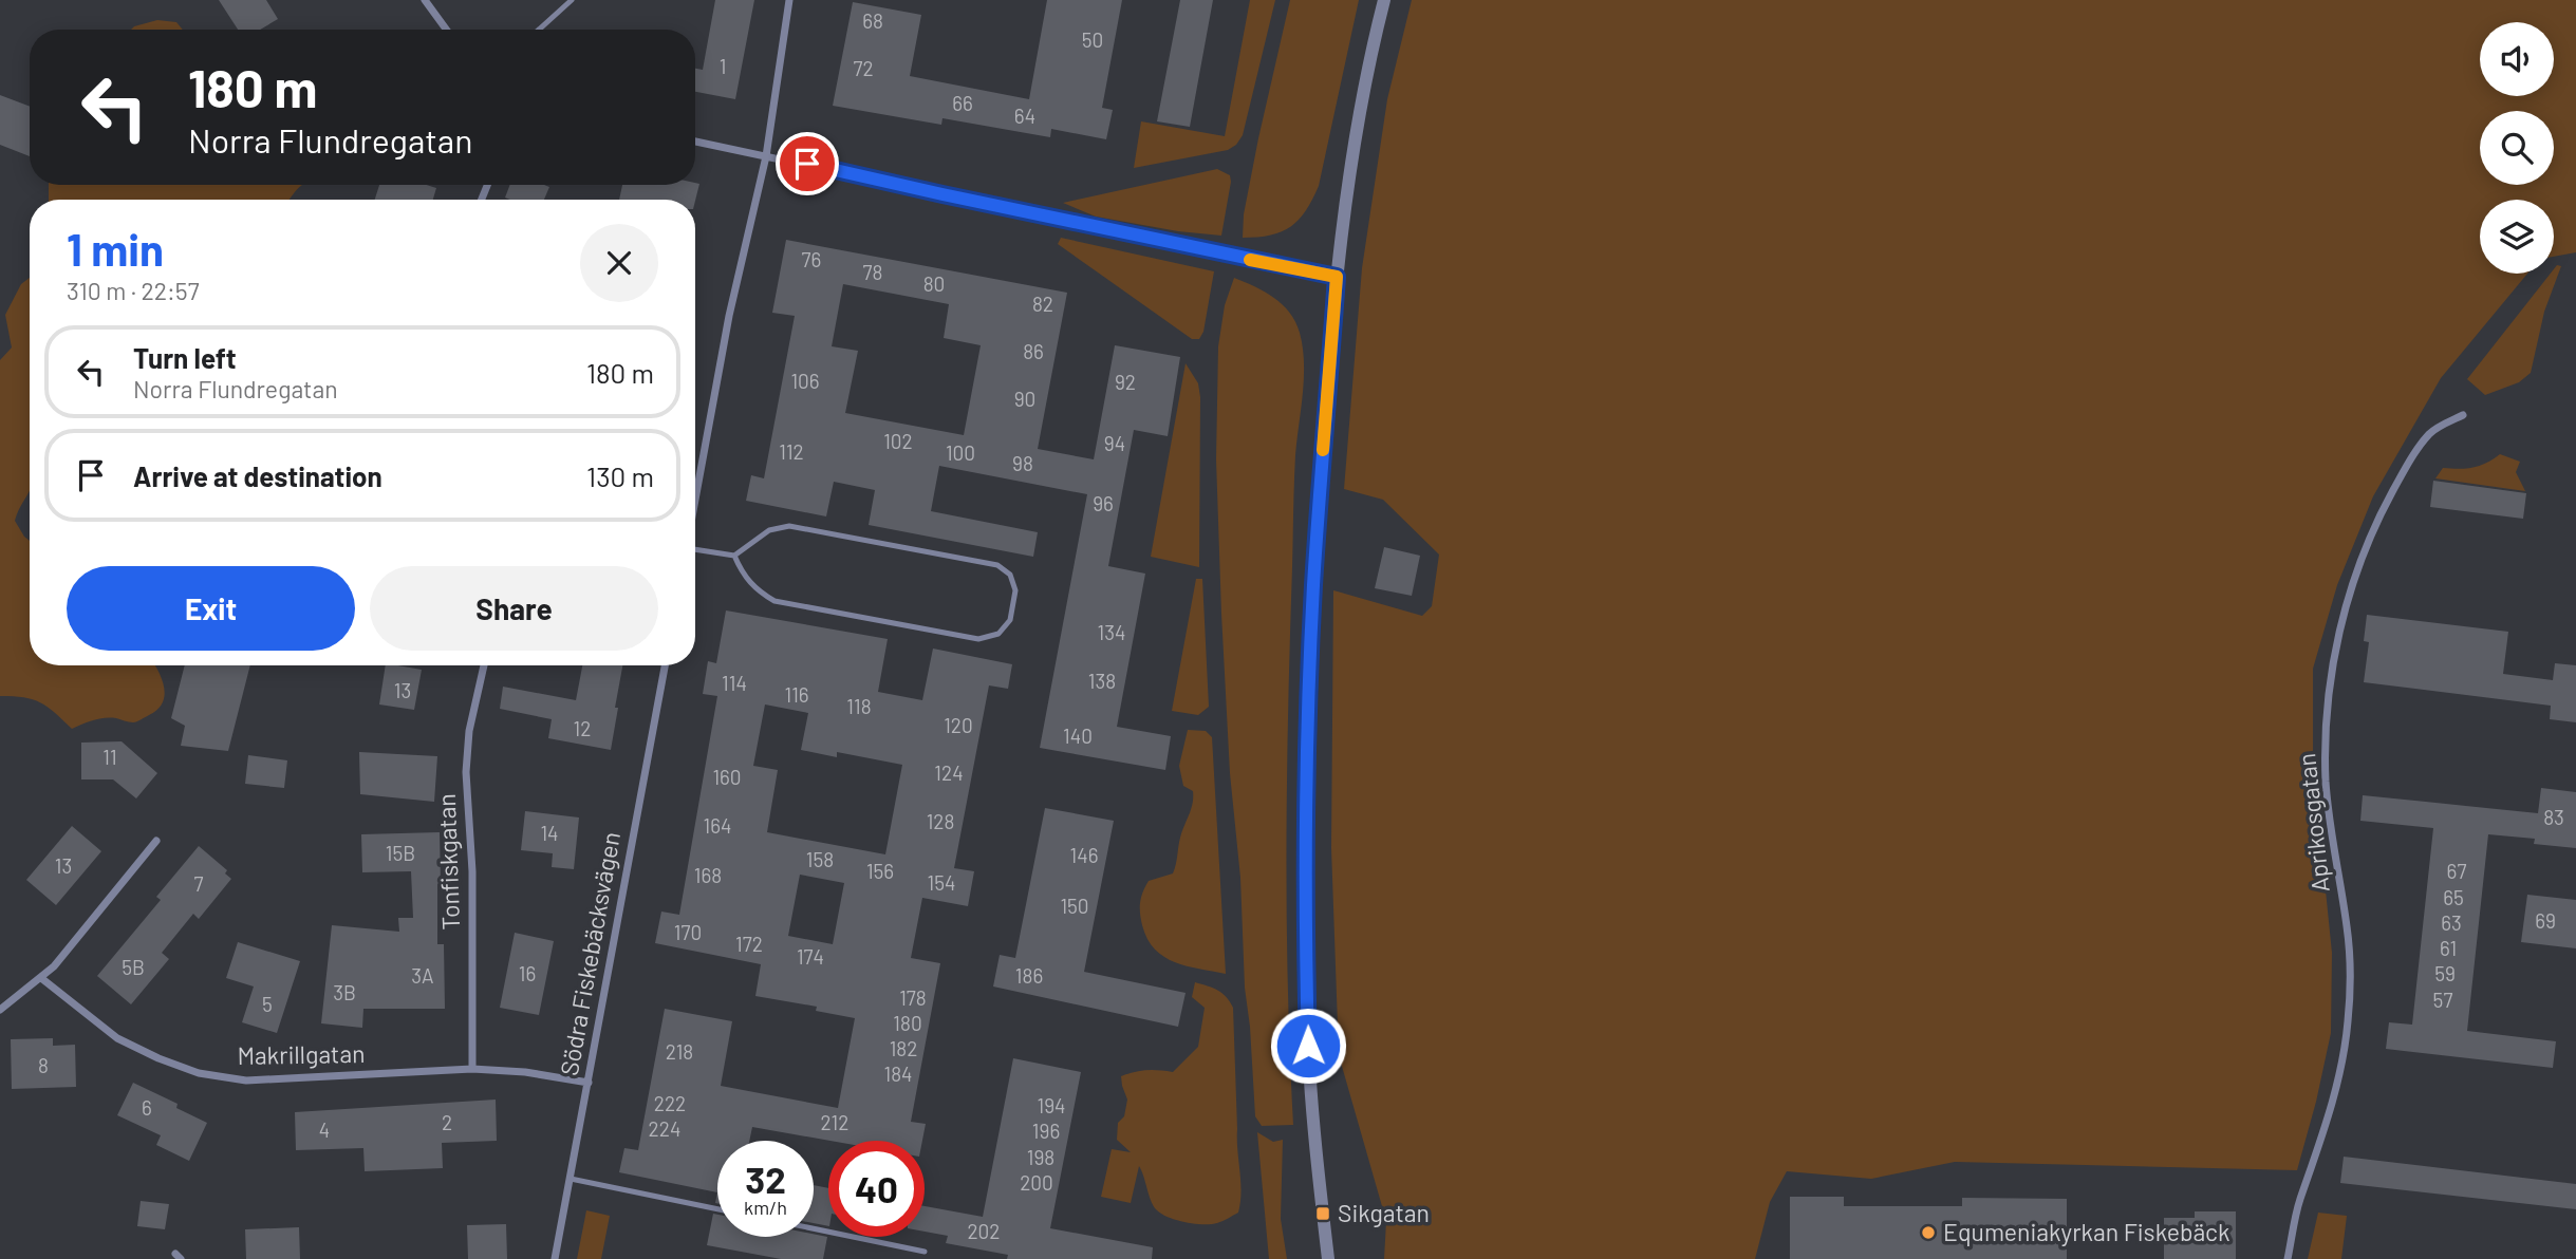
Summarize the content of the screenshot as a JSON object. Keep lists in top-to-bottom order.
{
  "streets": {
    "street": [
      "Aprikosgatan",
      "Tonfiskgatan",
      "Södra Fiskebäcksvägen",
      "Makrillgatan"
    ]
  },
  "crossings": [
    ["Tonfiskgatan", "Makrillgatan"],
    ["Södra Fiskebäcksvägen", "Makrillgatan"]
  ],
  "places": {
    "transit": ["Sikgatan"],
    "other": ["Equmeniakyrkan Fiskebäck"]
  },
  "house_numbers": [
    "68",
    "50",
    "1",
    "72",
    "66",
    "64",
    "76",
    "78",
    "80",
    "82",
    "86",
    "106",
    "92",
    "90",
    "102",
    "94",
    "112",
    "100",
    "98",
    "96",
    "134",
    "138",
    "114",
    "13",
    "116",
    "118",
    "120",
    "12",
    "140",
    "11",
    "124",
    "160",
    "83",
    "128",
    "164",
    "14",
    "15B",
    "146",
    "158",
    "13",
    "156",
    "67",
    "168",
    "154",
    "7",
    "65",
    "150",
    "69",
    "63",
    "170",
    "172",
    "61",
    "174",
    "5B",
    "16",
    "59",
    "3A",
    "186",
    "3B",
    "178",
    "57",
    "5",
    "180",
    "182",
    "218",
    "8",
    "184",
    "222",
    "194",
    "6",
    "2",
    "212",
    "224",
    "4",
    "196",
    "198",
    "200",
    "202"
  ],
  "page": {
    "turn": ["180 m", "Norra Flundregatan"],
    "heading": ["1 min", "310 m · 22:57"],
    "list": [
      {
        "name": "Turn left",
        "note": "Norra Flundregatan",
        "value": "180 m"
      },
      {
        "name": "Arrive at destination",
        "value": "130 m"
      }
    ],
    "buttons": ["Exit", "Share"],
    "speed": "32 km/h",
    "limit": "40"
  }
}
